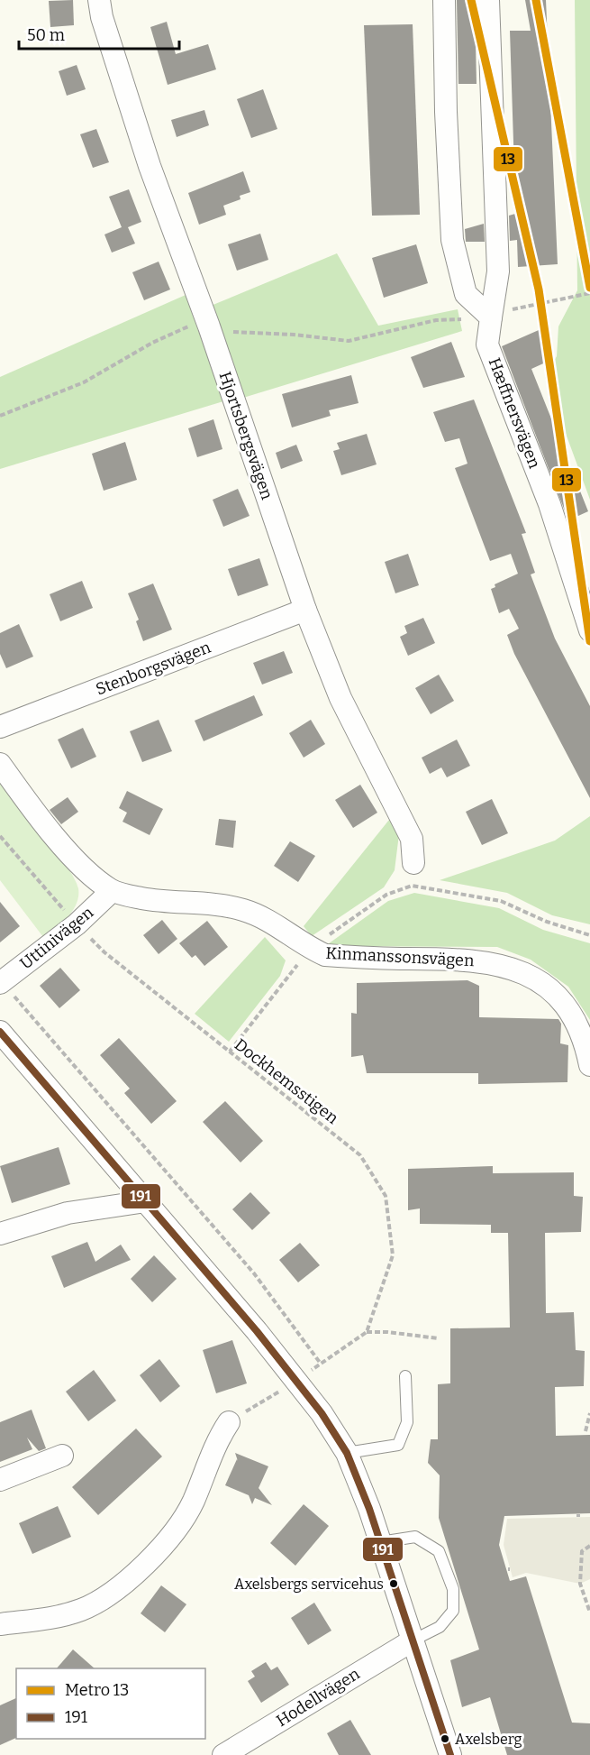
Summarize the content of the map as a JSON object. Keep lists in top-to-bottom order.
{
  "streets": {
    "street": [
      "Hæffnersvägen",
      "Hjortsbergsvägen",
      "Stenborgsvägen",
      "Uttinivägen",
      "Kinmanssonsvägen",
      "Hodellvägen"
    ],
    "path": ["Dockhemsstigen"]
  },
  "crossings": [
    ["Hjortsbergsvägen", "Stenborgsvägen"],
    ["Uttinivägen", "Kinmanssonsvägen"],
    ["Uttinivägen", "Dockhemsstigen"]
  ],
  "places": ["Axelsbergs servicehus", "Axelsberg"],
  "lines": ["metro line 13", "transit line 191"],
  "legend": ["Metro 13", "191"],
  "scale_bar": "50 m"
}
